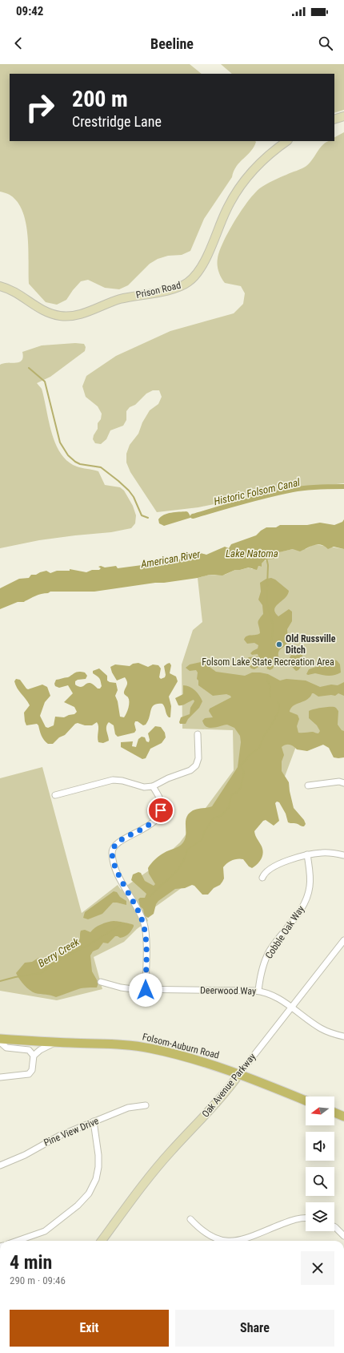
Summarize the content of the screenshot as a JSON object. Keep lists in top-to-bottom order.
{
  "streets": {
    "main road": ["Folsom-Auburn Road"],
    "street": [
      "Prison Road",
      "Cobble Oak Way",
      "Deerwood Way",
      "Oak Avenue Parkway",
      "Pine View Drive"
    ]
  },
  "crossings": [
    ["Cobble Oak Way", "Deerwood Way"],
    ["Deerwood Way", "Oak Avenue Parkway"],
    ["Folsom-Auburn Road", "Oak Avenue Parkway"]
  ],
  "water": [
    "Historic Folsom Canal",
    "Lake Natoma",
    "American River",
    "Berry Creek"
  ],
  "parks": ["Folsom Lake State Recreation Area"],
  "places": ["Old Russville Ditch"],
  "north": "left",
  "page": {
    "status": "09:42",
    "header": "Beeline",
    "turn": ["200 m", "Crestridge Lane"],
    "heading": ["4 min", "290 m · 09:46"],
    "buttons": ["Exit", "Share"]
  }
}
